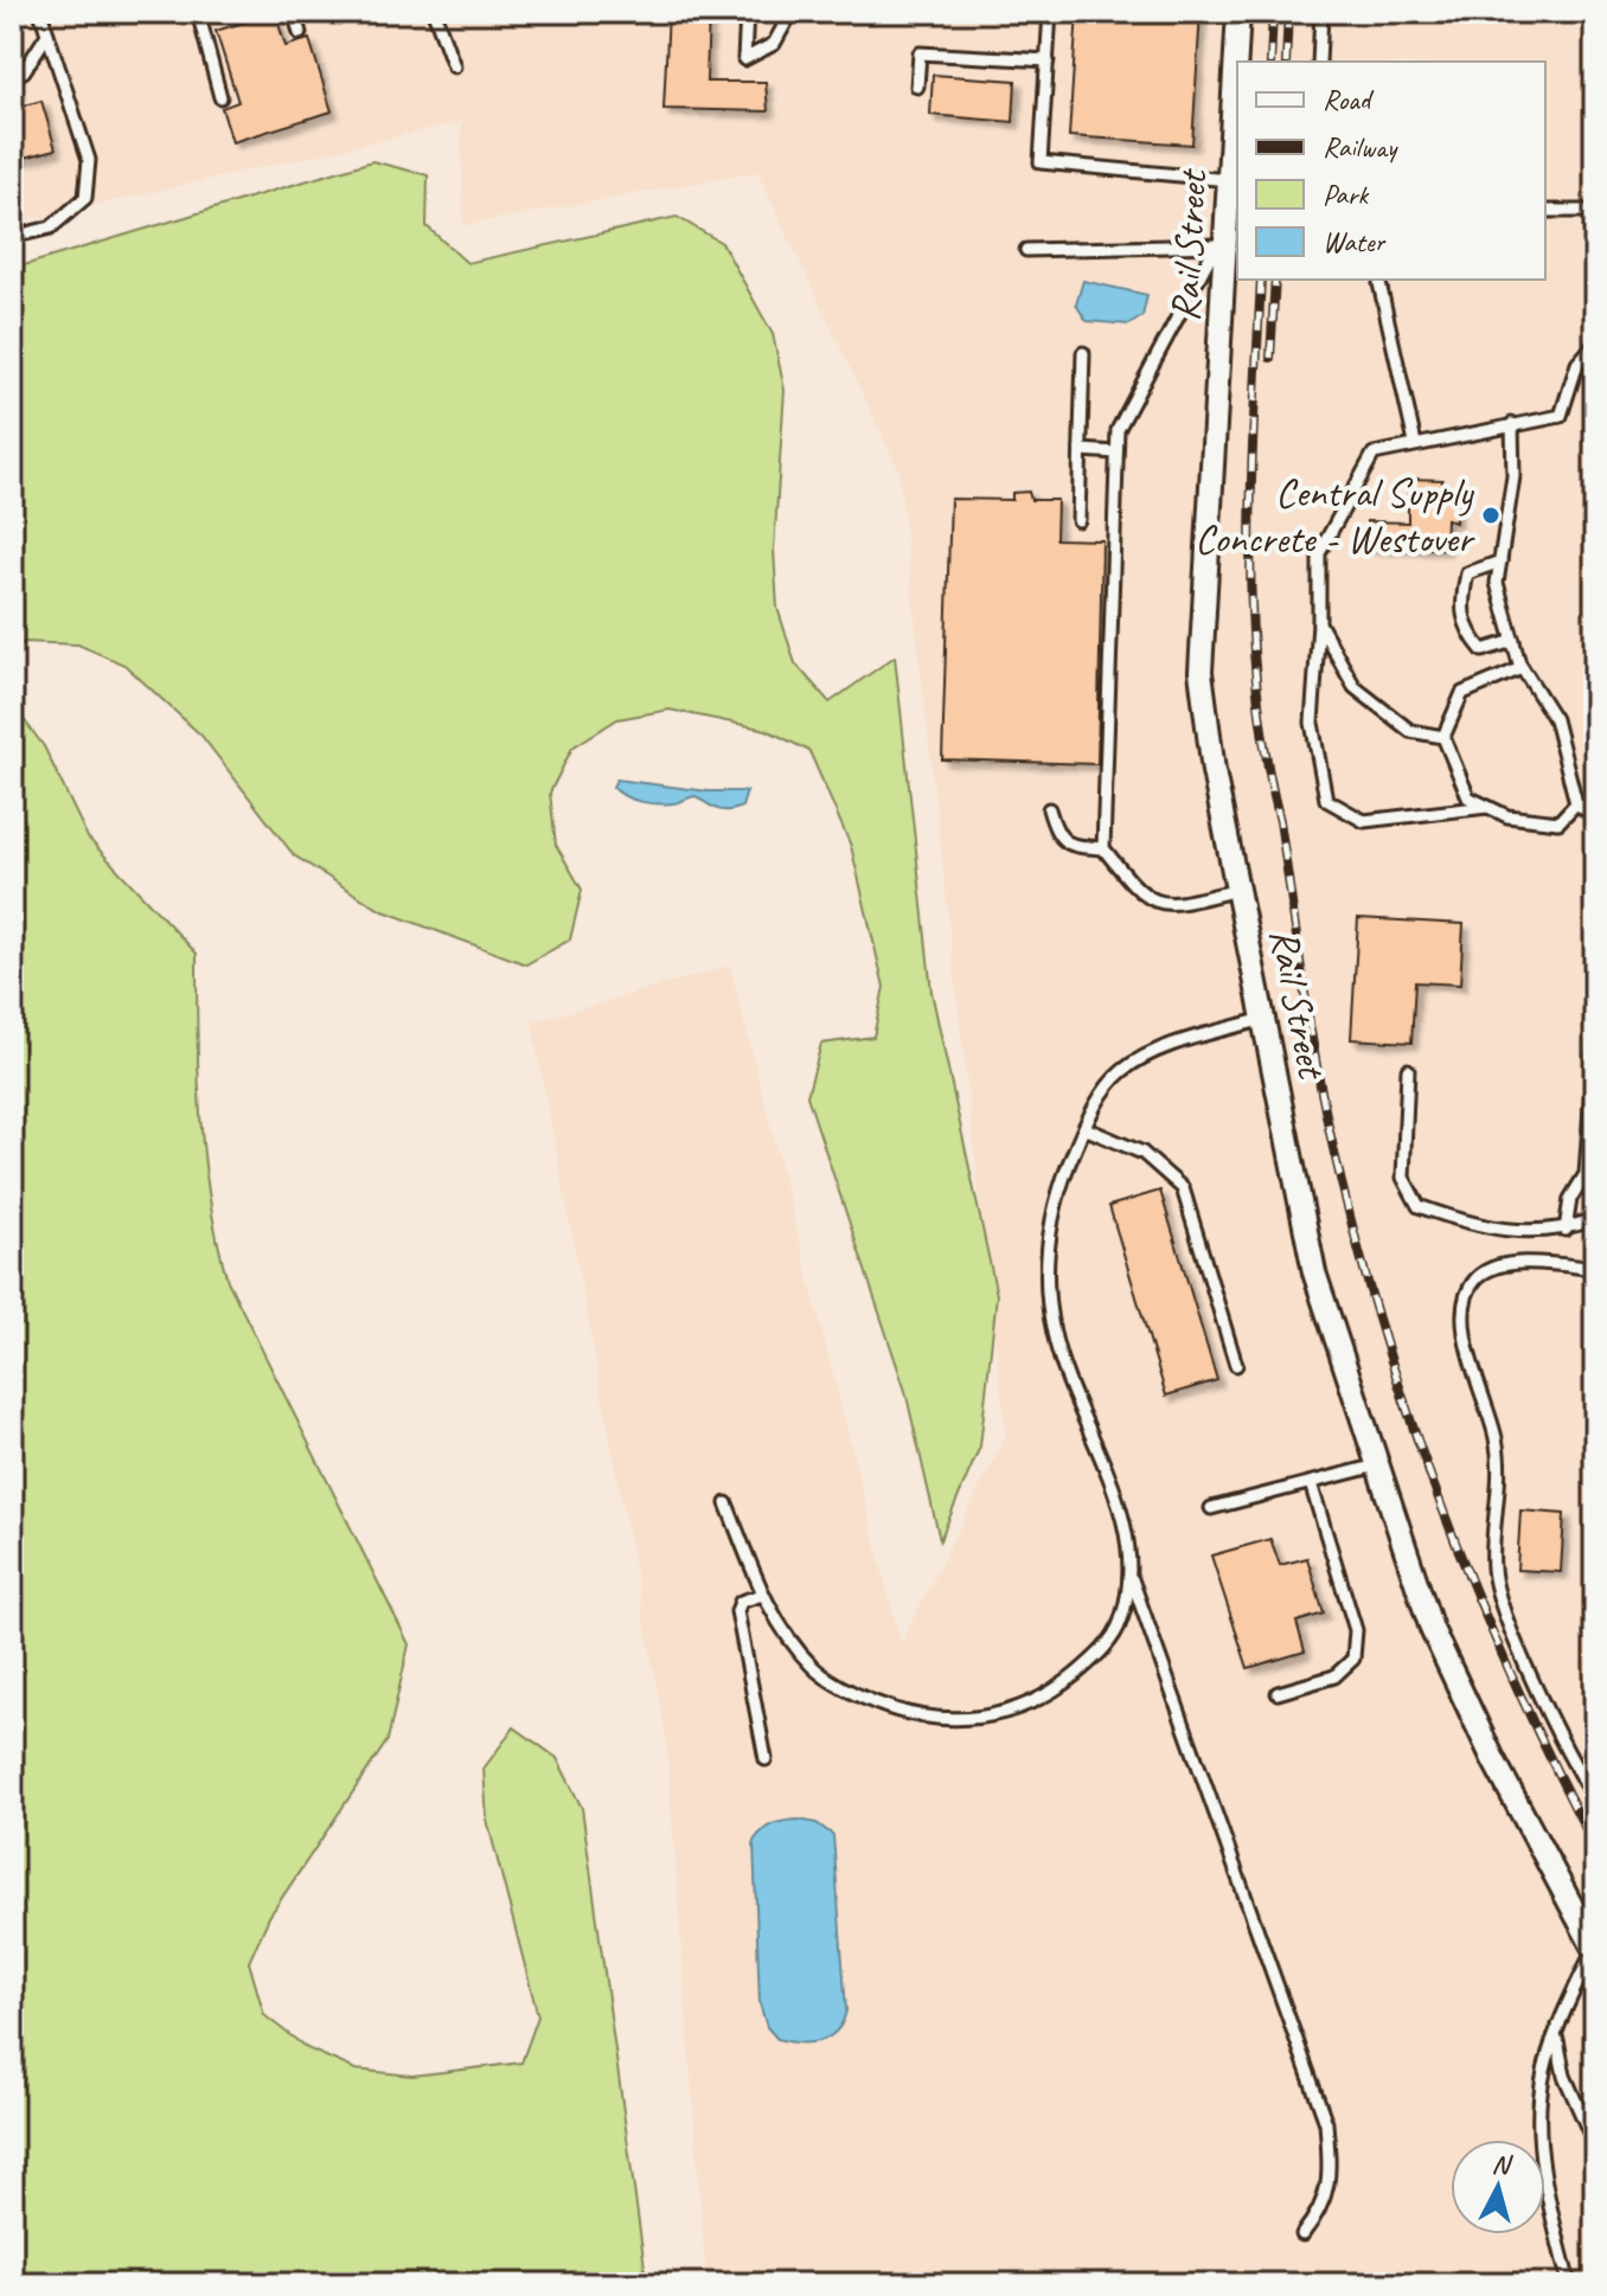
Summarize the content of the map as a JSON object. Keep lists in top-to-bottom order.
{
  "streets": {
    "street": ["Rail Street"]
  },
  "places": ["Central Supply Concrete - Westover"],
  "legend": [
    "Road",
    "Railway",
    "Park",
    "Water"
  ],
  "north": "top"
}
